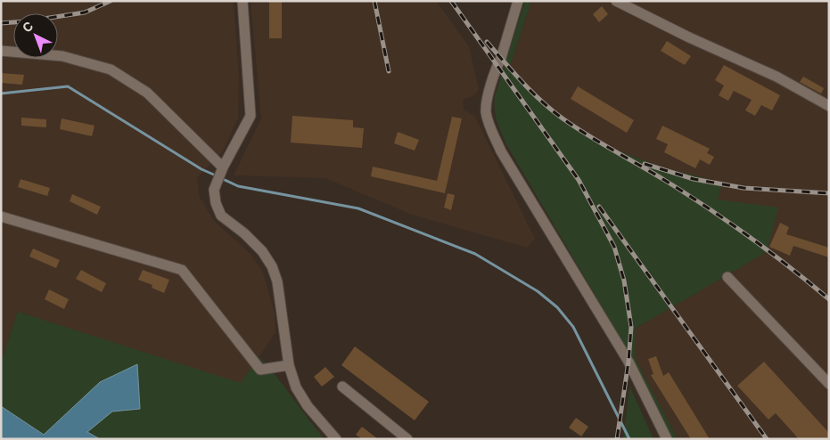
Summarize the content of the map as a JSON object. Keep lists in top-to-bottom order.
{
  "north": "top left"
}
